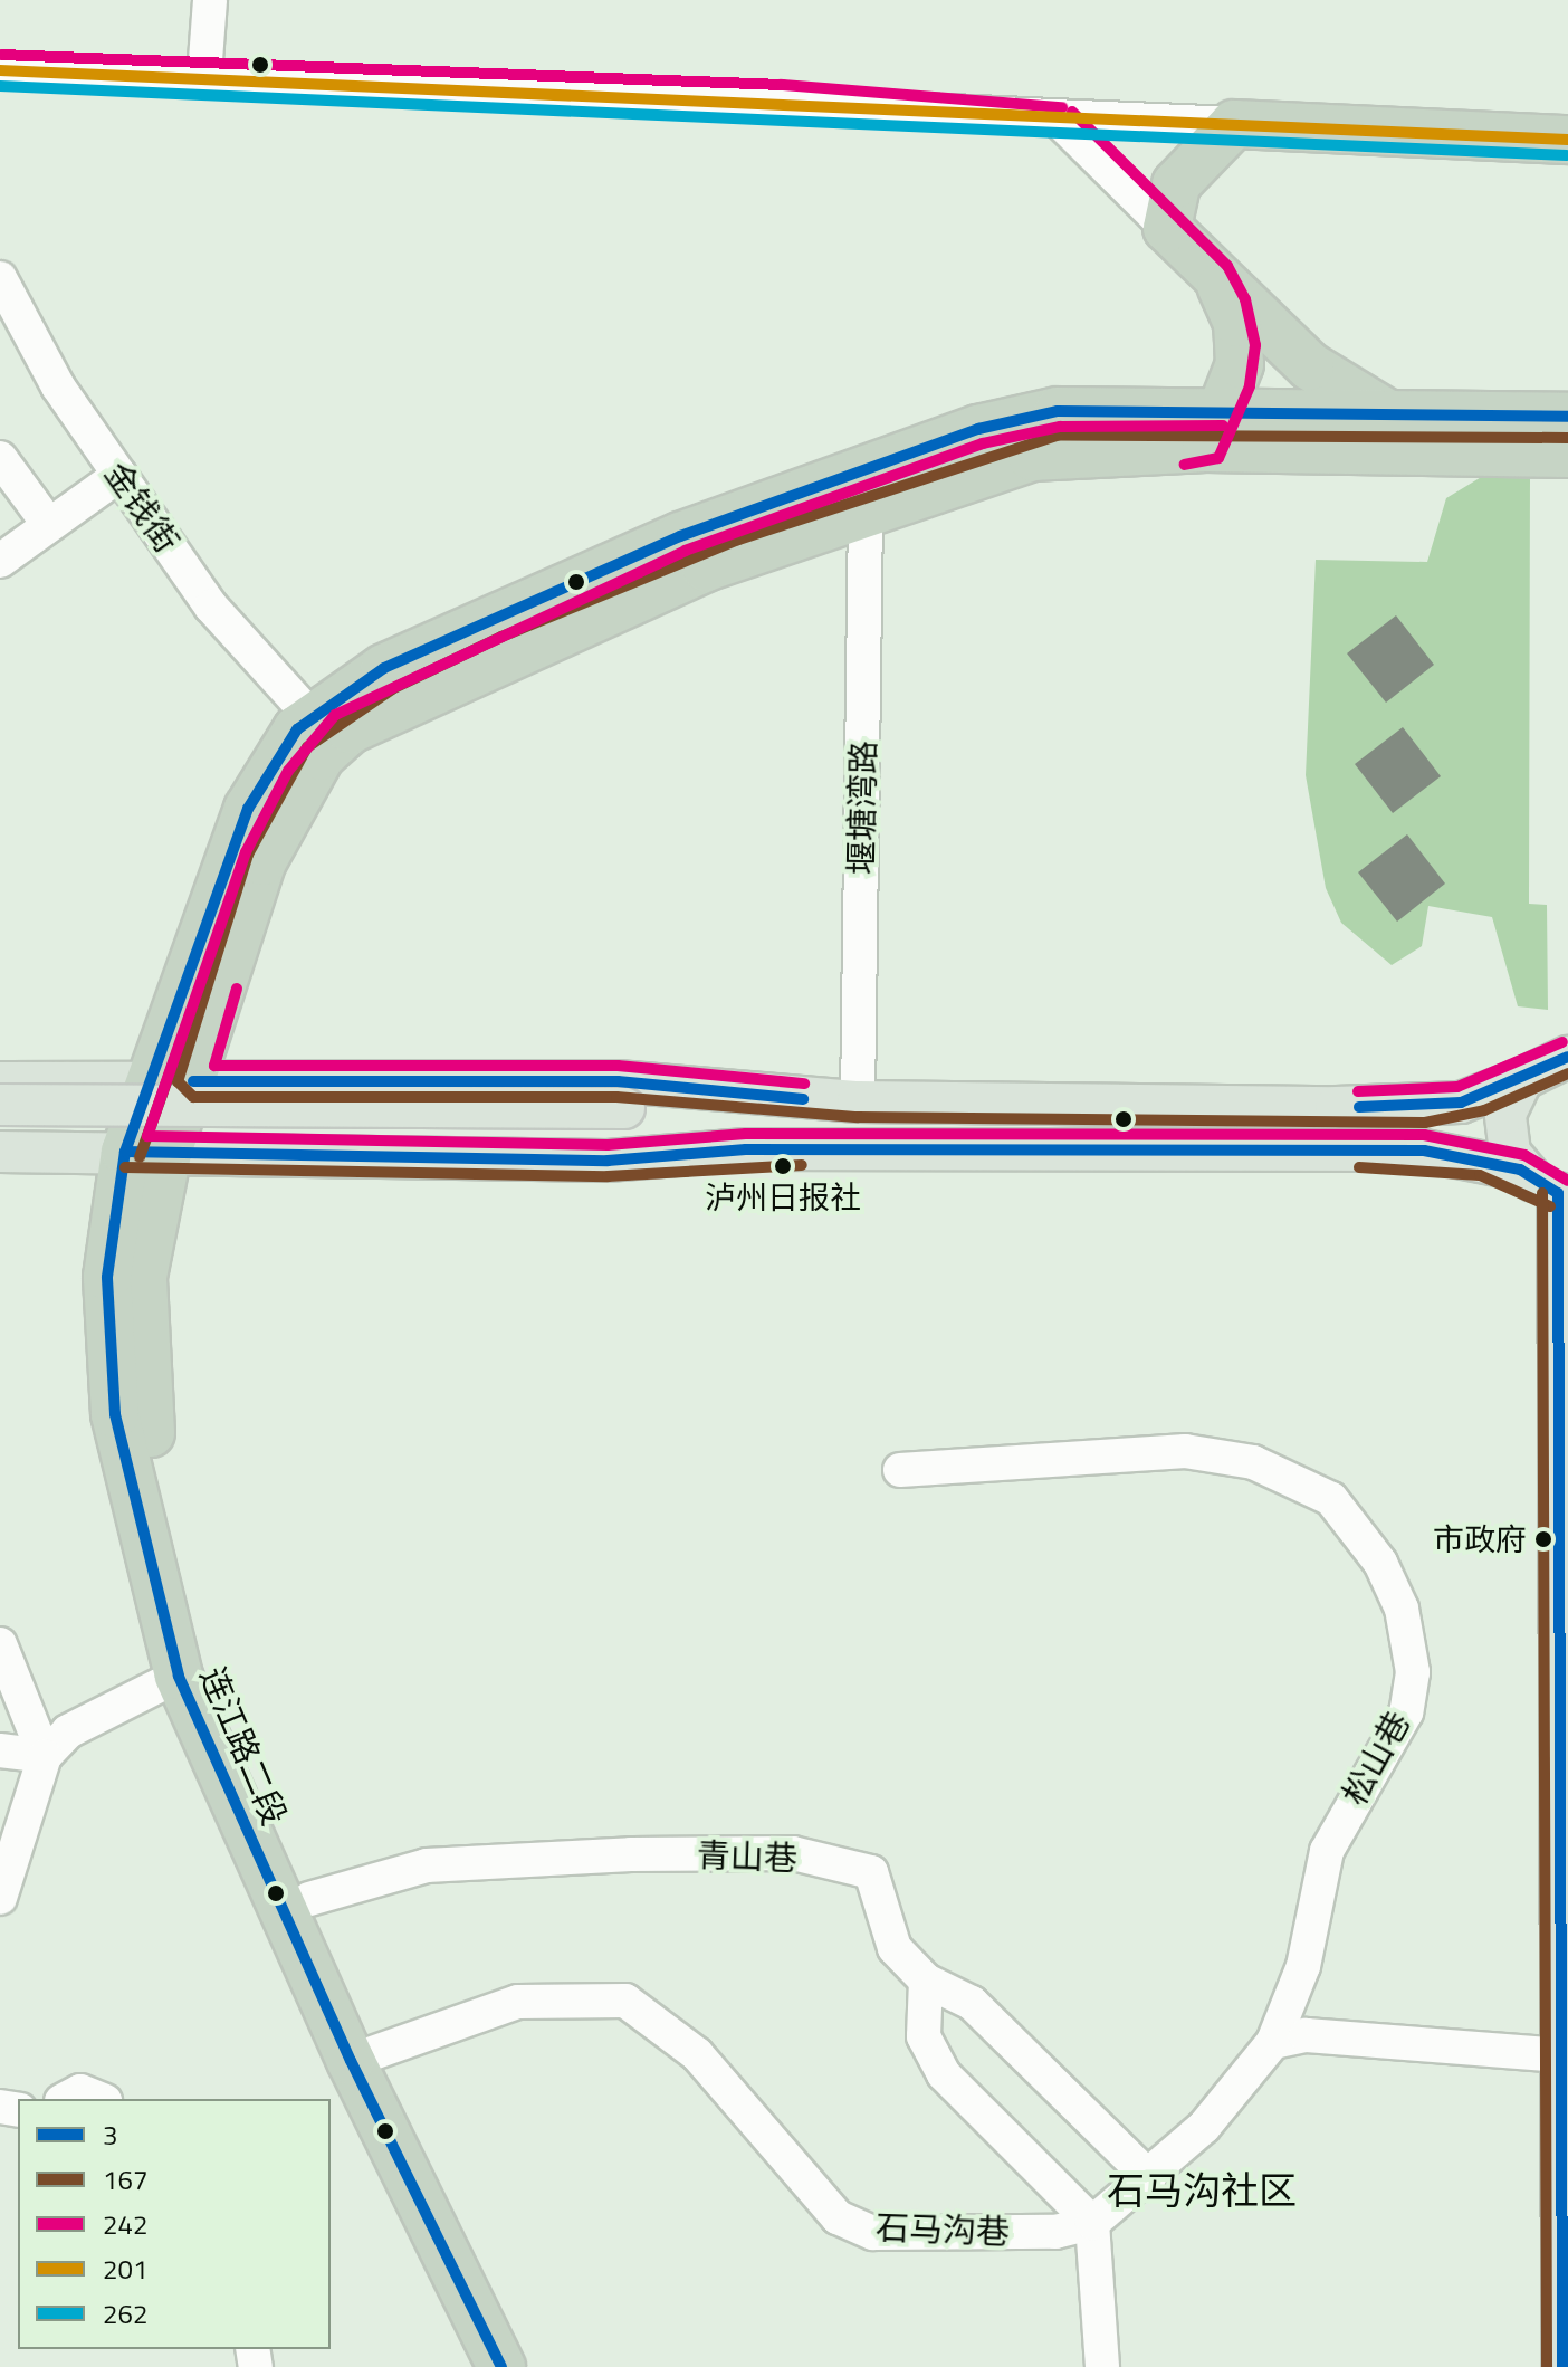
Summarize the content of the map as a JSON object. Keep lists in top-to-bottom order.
{
  "streets": {
    "highway": ["连江路二段"],
    "street": [
      "金钱街",
      "堰塘湾路",
      "松山巷",
      "青山巷",
      "石马沟巷"
    ]
  },
  "crossings": [
    ["连江路二段", "青山巷"],
    ["连江路二段", "石马沟巷"],
    ["松山巷", "石马沟巷"],
    ["青山巷", "石马沟巷"]
  ],
  "districts": ["石马沟社区"],
  "places": ["泸州日报社", "市政府"],
  "lines": [
    "transit line 242",
    "transit line 201",
    "transit line 262",
    "transit line 3",
    "transit line 167"
  ],
  "legend": [
    "3",
    "167",
    "242",
    "201",
    "262"
  ]
}
